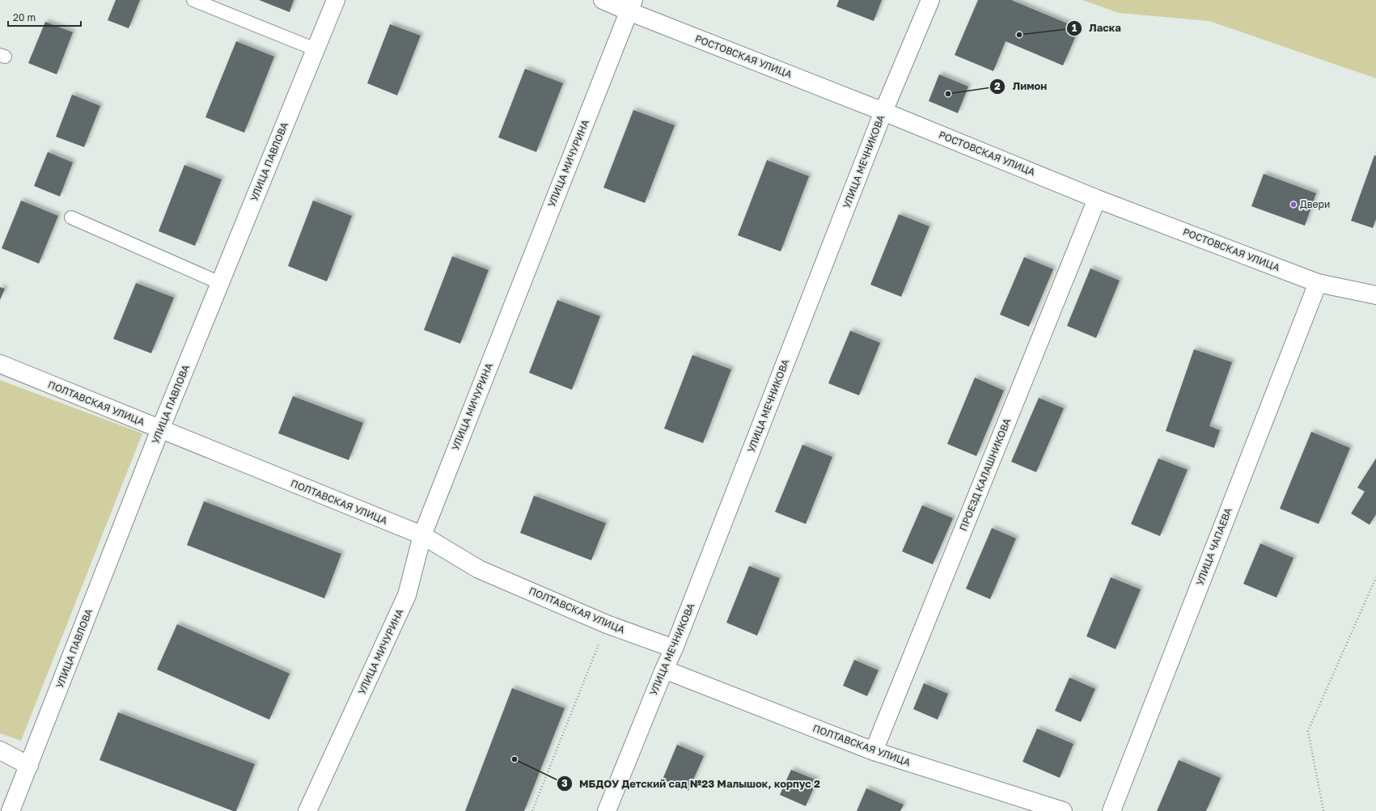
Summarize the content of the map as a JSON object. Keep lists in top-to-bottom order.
{
  "streets": {
    "street": [
      "РОСТОВСКАЯ УЛИЦА",
      "УЛИЦА ПАВЛОВА",
      "УЛИЦА МЕЧНИКОВА",
      "УЛИЦА МИЧУРИНА",
      "ПОЛТАВСКАЯ УЛИЦА",
      "ПРОЕЗД КАЛАШНИКОВА",
      "УЛИЦА ЧАПАЕВА"
    ]
  },
  "crossings": [
    ["РОСТОВСКАЯ УЛИЦА", "УЛИЦА МЕЧНИКОВА"],
    ["РОСТОВСКАЯ УЛИЦА", "УЛИЦА МИЧУРИНА"],
    ["РОСТОВСКАЯ УЛИЦА", "ПРОЕЗД КАЛАШНИКОВА"],
    ["РОСТОВСКАЯ УЛИЦА", "УЛИЦА ЧАПАЕВА"],
    ["УЛИЦА ПАВЛОВА", "ПОЛТАВСКАЯ УЛИЦА"],
    ["УЛИЦА МЕЧНИКОВА", "ПОЛТАВСКАЯ УЛИЦА"],
    ["УЛИЦА МИЧУРИНА", "ПОЛТАВСКАЯ УЛИЦА"],
    ["ПОЛТАВСКАЯ УЛИЦА", "ПРОЕЗД КАЛАШНИКОВА"]
  ],
  "places": [
    "Ласка",
    "Лимон",
    "Двери",
    "МБДОУ Детский сад №23 Малышок, корпус 2"
  ],
  "scale_bar": "20 m"
}
